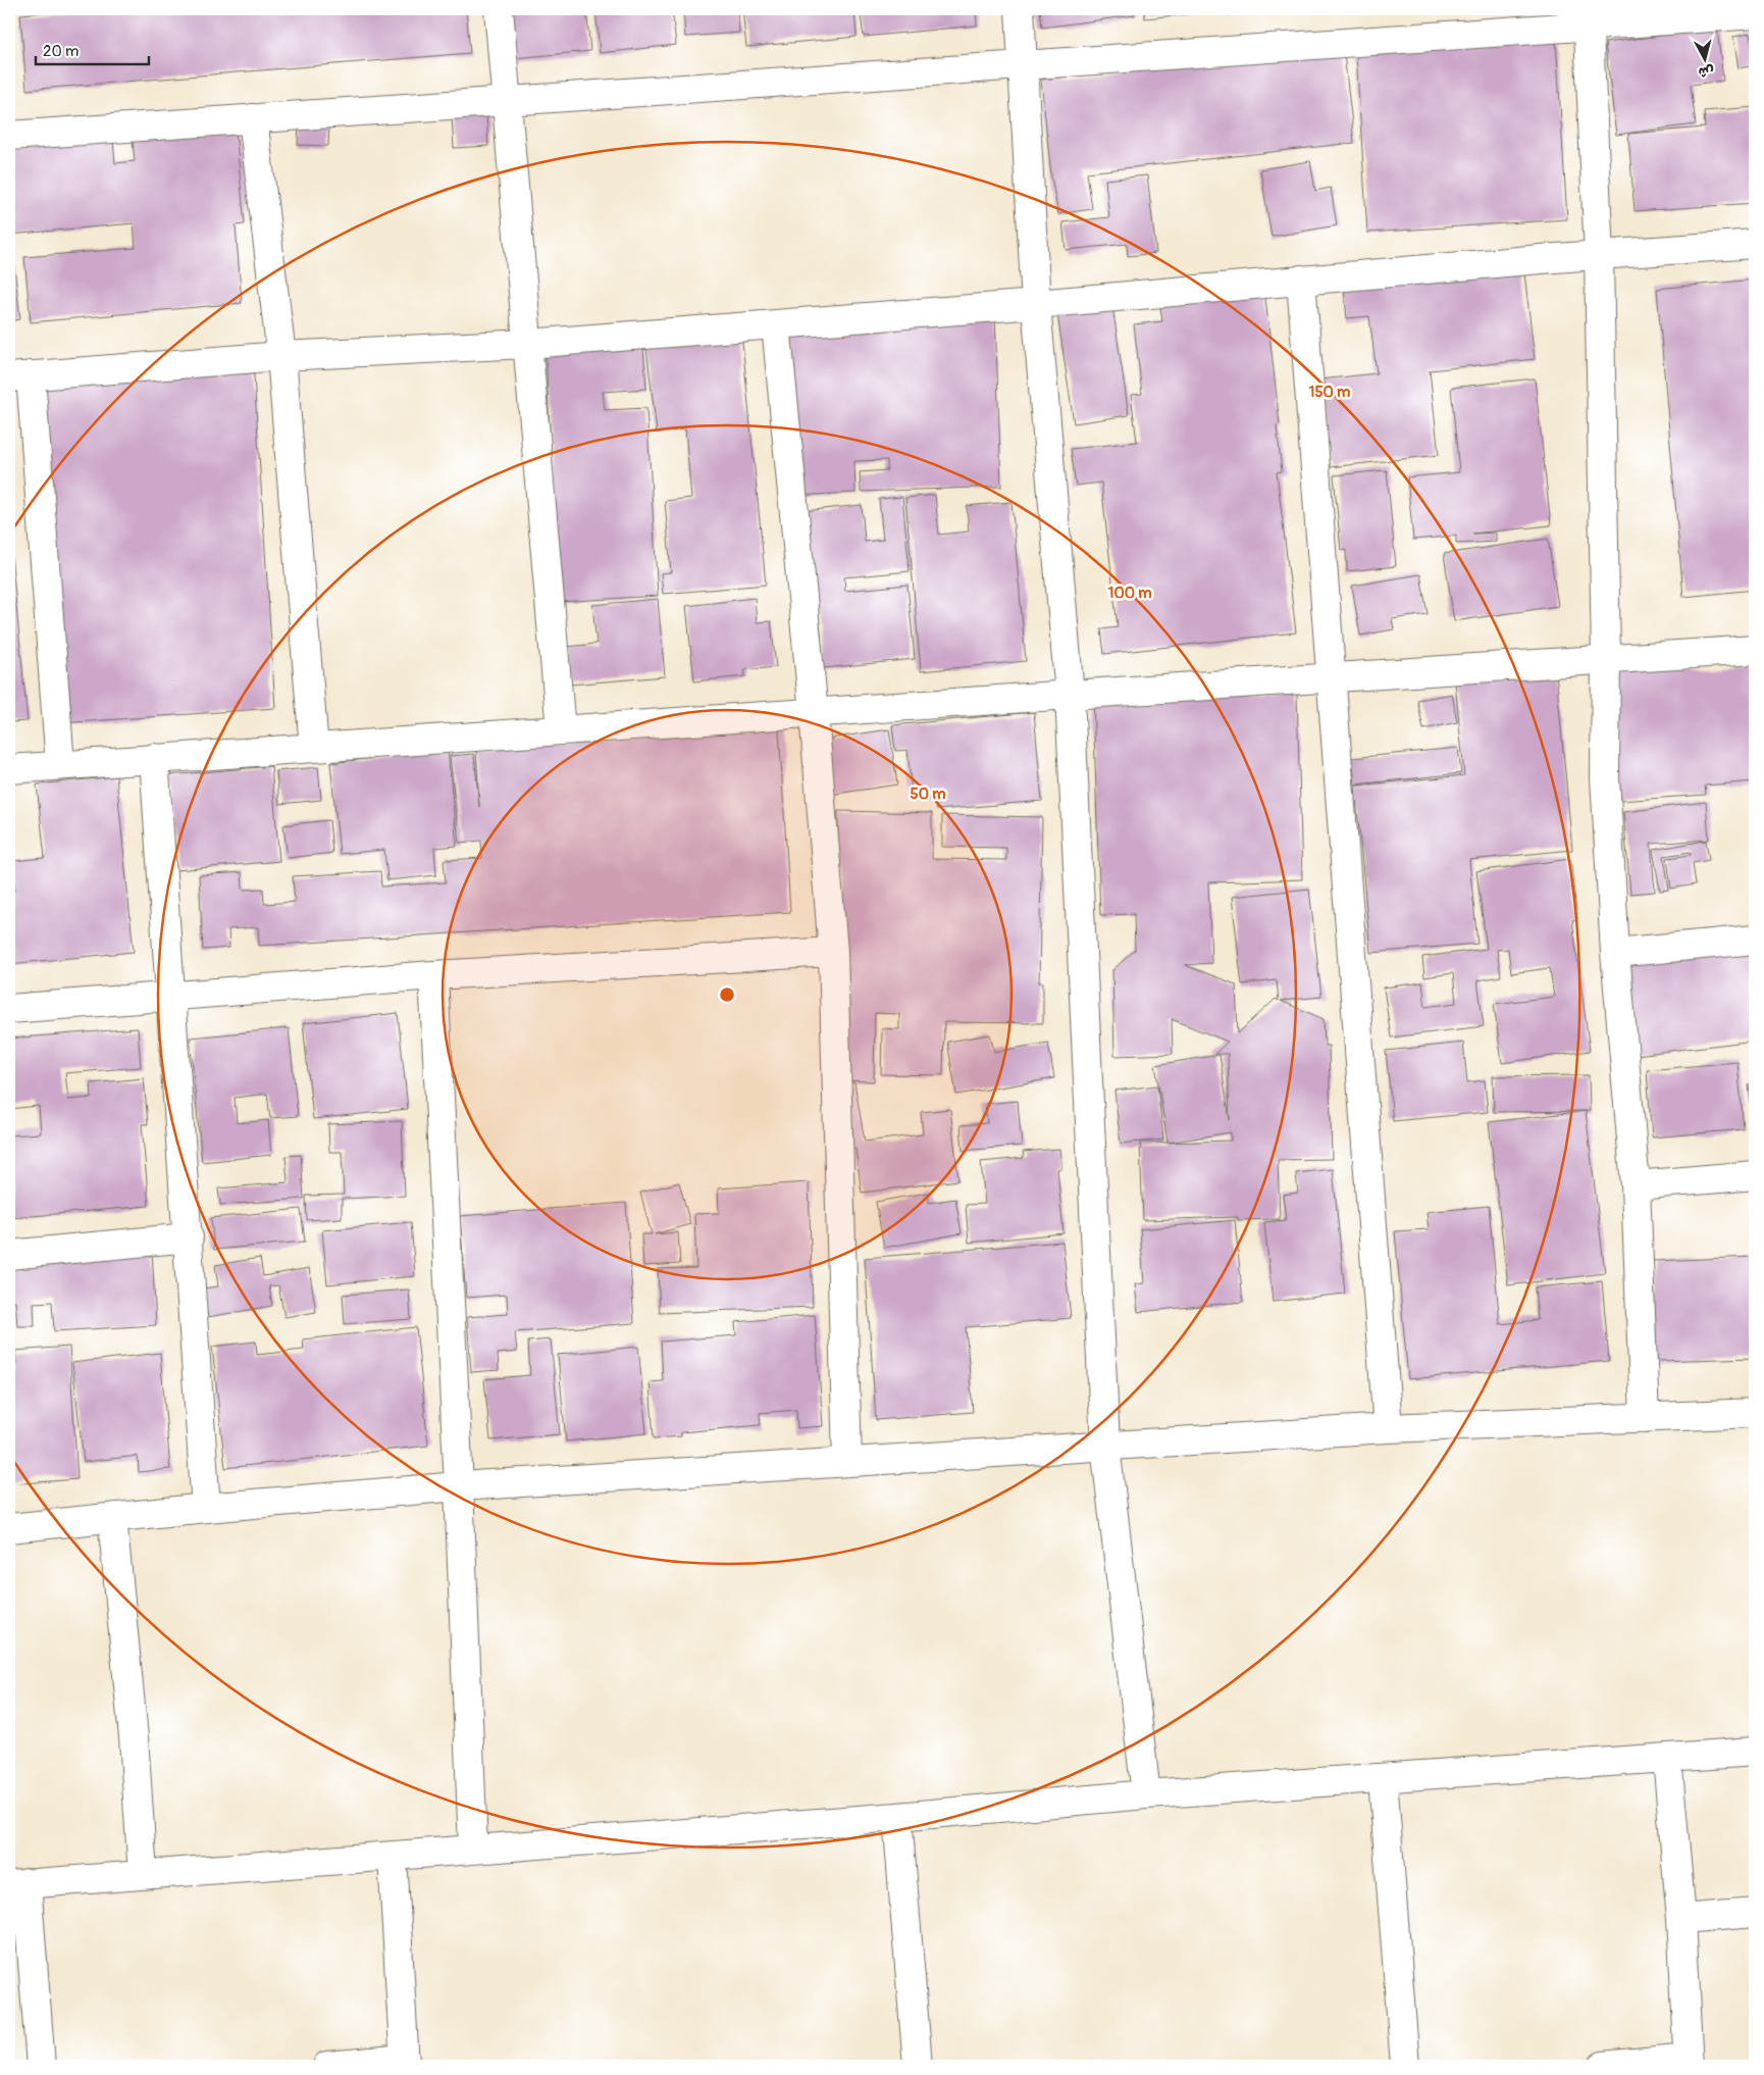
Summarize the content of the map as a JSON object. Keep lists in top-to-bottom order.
{
  "scale_bar": "20 m",
  "north": "bottom",
  "rings": ["150 m", "100 m", "50 m"]
}
